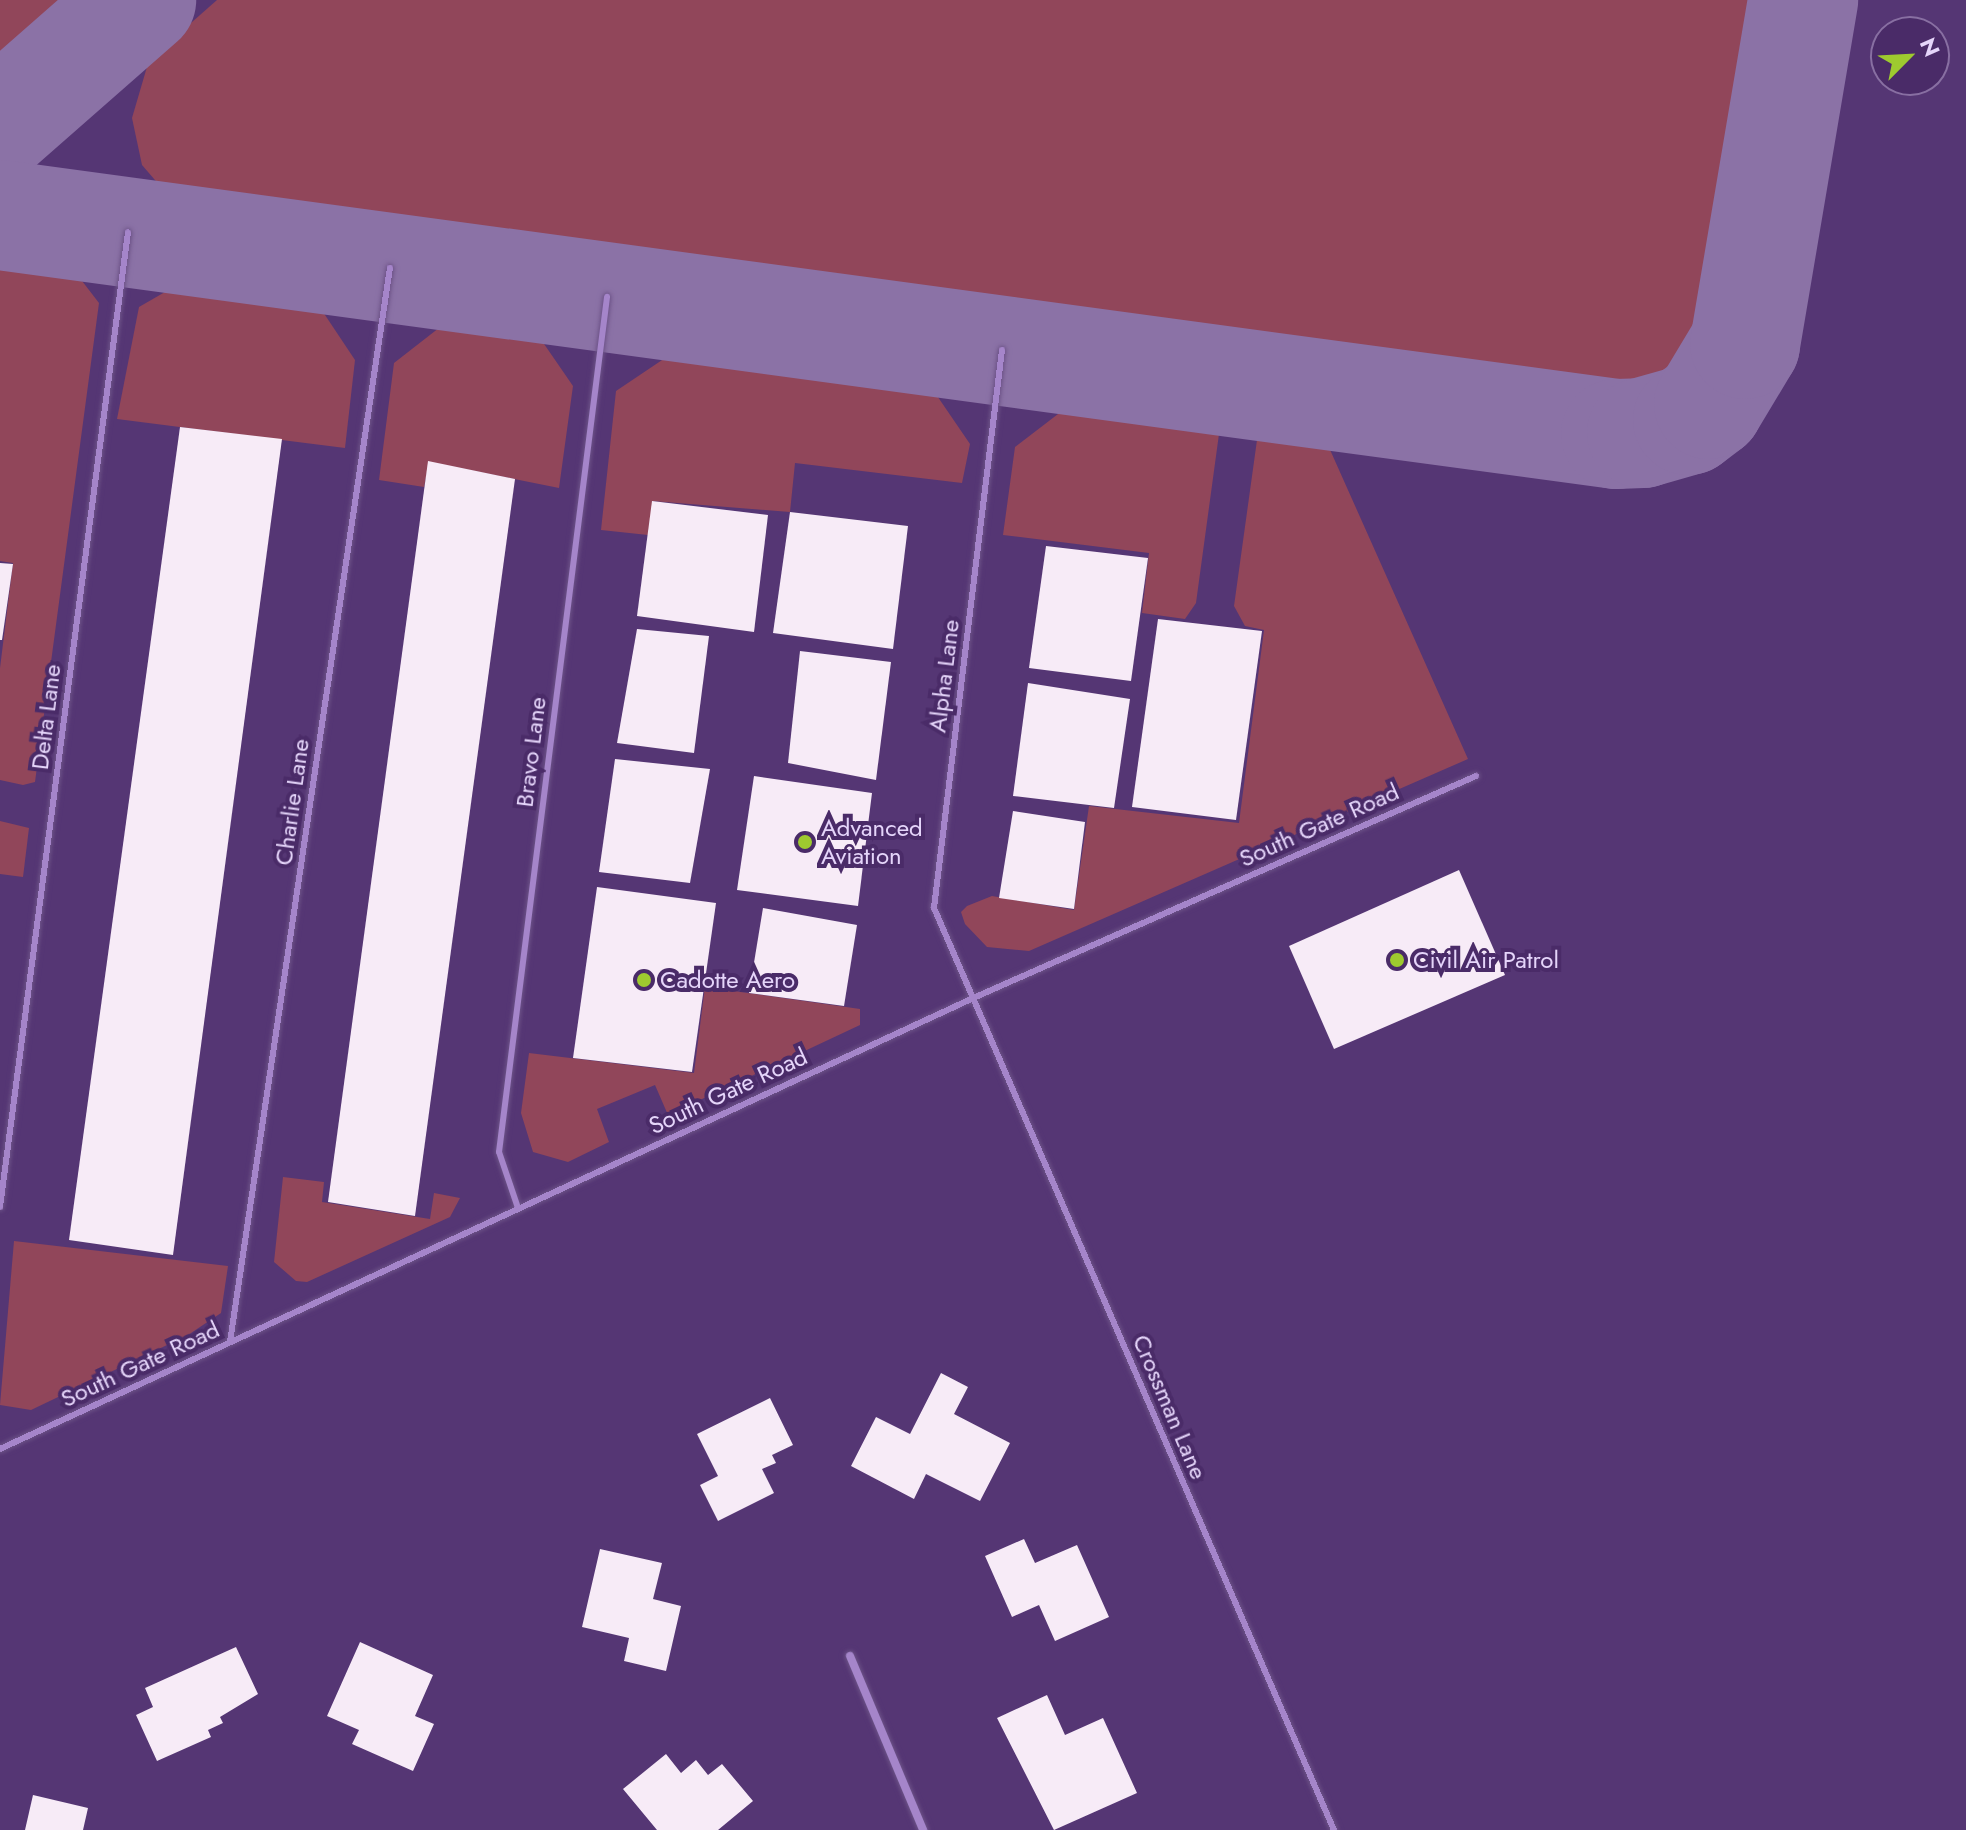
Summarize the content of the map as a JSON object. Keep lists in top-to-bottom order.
{
  "streets": {
    "lane": [
      "Alpha Lane",
      "Delta Lane",
      "Bravo Lane",
      "Charlie Lane",
      "South Gate Road",
      "Crossman Lane"
    ]
  },
  "crossings": [
    ["Alpha Lane", "South Gate Road"],
    ["Alpha Lane", "Crossman Lane"],
    ["Bravo Lane", "South Gate Road"],
    ["Charlie Lane", "South Gate Road"],
    ["South Gate Road", "Crossman Lane"]
  ],
  "places": ["Advanced Aviation", "Civil Air Patrol", "Cadotte Aero"],
  "north": "top right"
}
